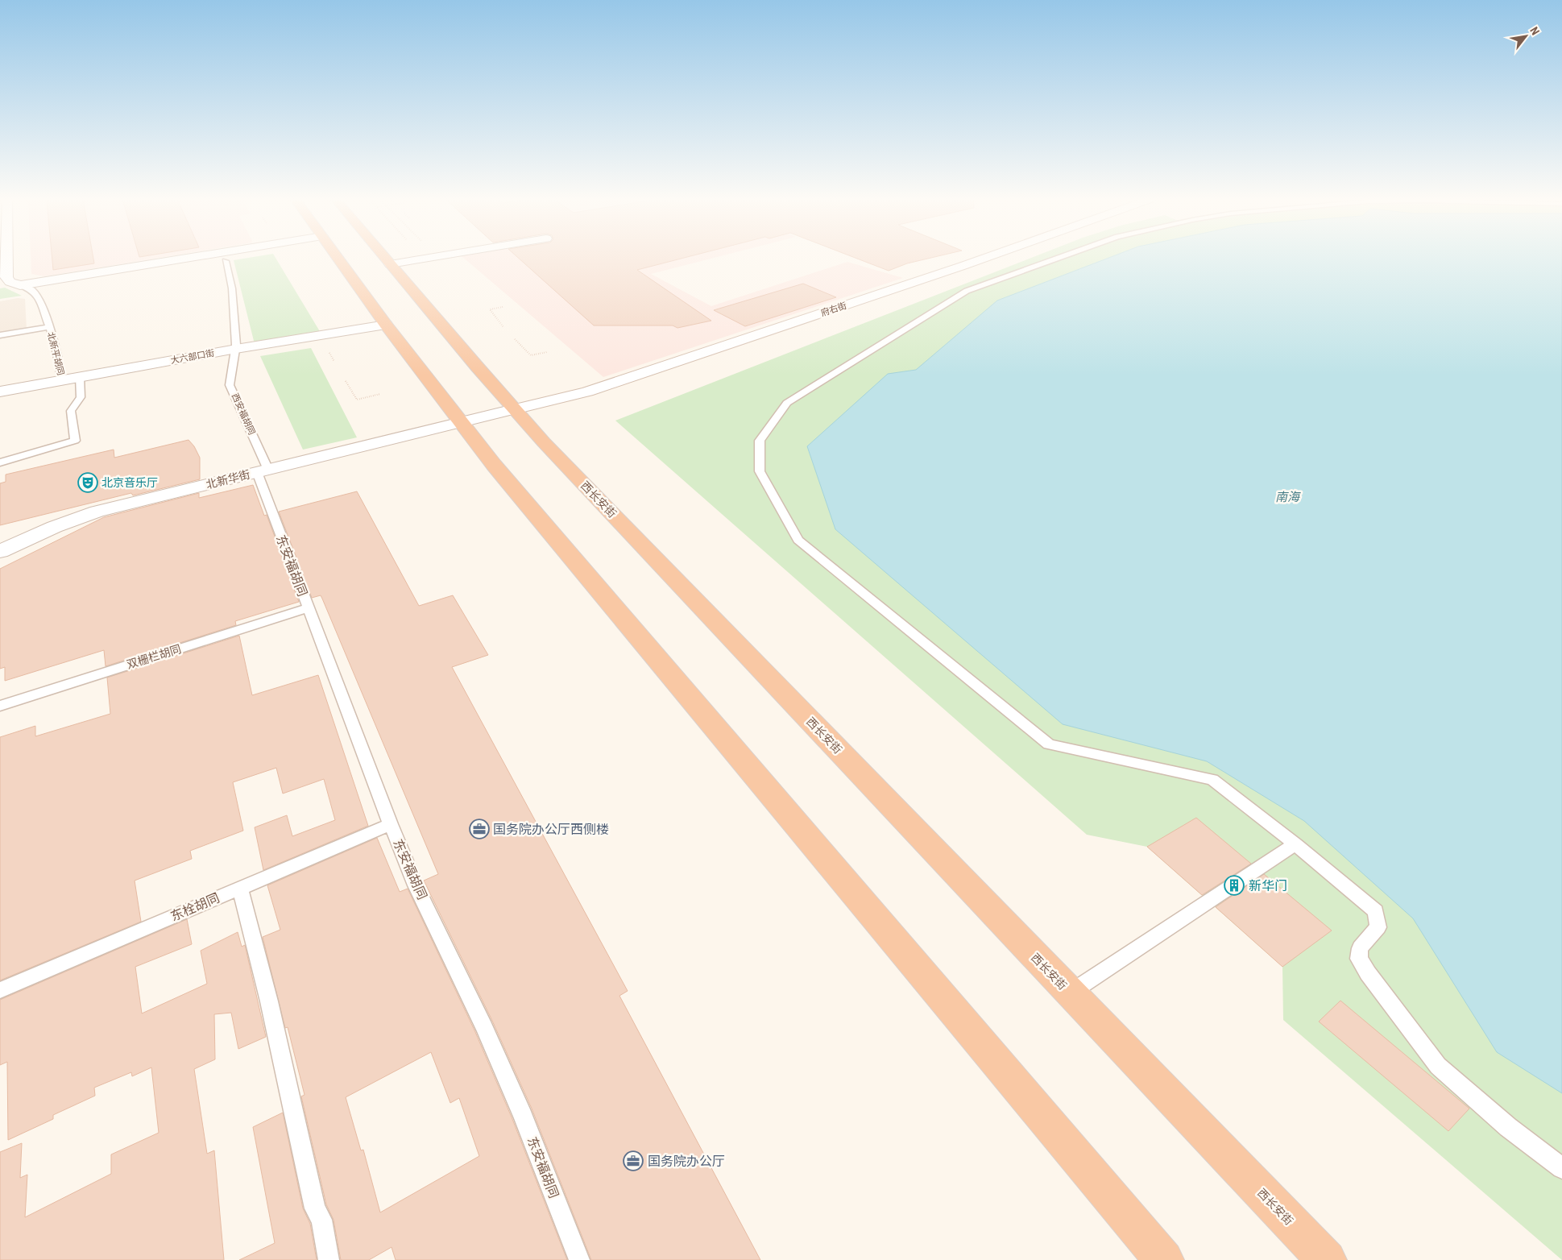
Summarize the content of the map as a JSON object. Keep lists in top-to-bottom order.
{
  "streets": {
    "highway": ["西长安街"],
    "street": [
      "府右街",
      "北新平胡同",
      "大六部口街",
      "北新华街"
    ],
    "lane": [
      "西安福胡同",
      "东安福胡同",
      "双栅栏胡同",
      "东栓胡同"
    ]
  },
  "crossings": [
    ["府右街", "北新华街"],
    ["府右街", "西长安街"],
    ["北新平胡同", "大六部口街"],
    ["大六部口街", "西安福胡同"],
    ["西安福胡同", "北新华街"],
    ["西安福胡同", "东安福胡同"],
    ["北新华街", "东安福胡同"],
    ["东安福胡同", "双栅栏胡同"],
    ["东安福胡同", "东栓胡同"]
  ],
  "water": ["南海"],
  "places": {
    "theatre": ["北京音乐厅"],
    "office": ["国务院办公厅西侧楼", "国务院办公厅"],
    "building": ["新华门"]
  },
  "north": "top right"
}
